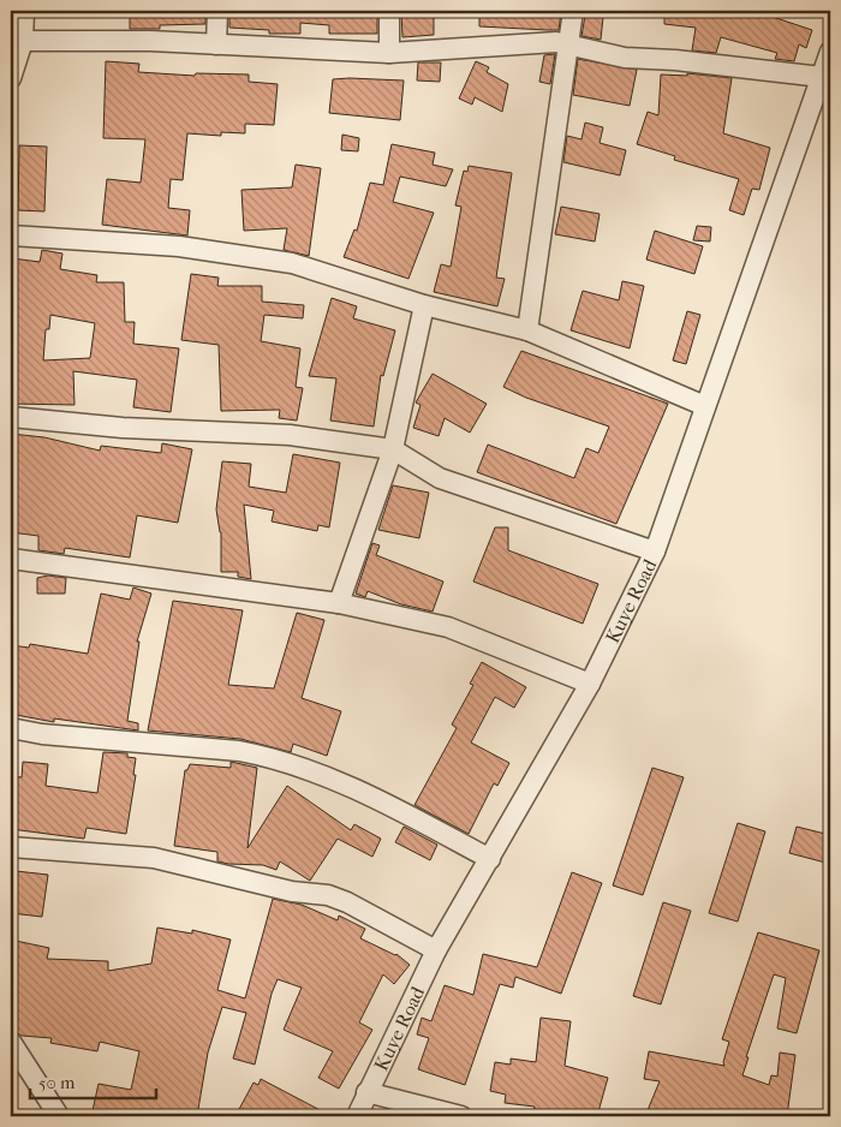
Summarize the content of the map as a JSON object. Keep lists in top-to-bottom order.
{
  "streets": {
    "street": ["Kuye Road"]
  },
  "scale_bar": "50 m"
}
